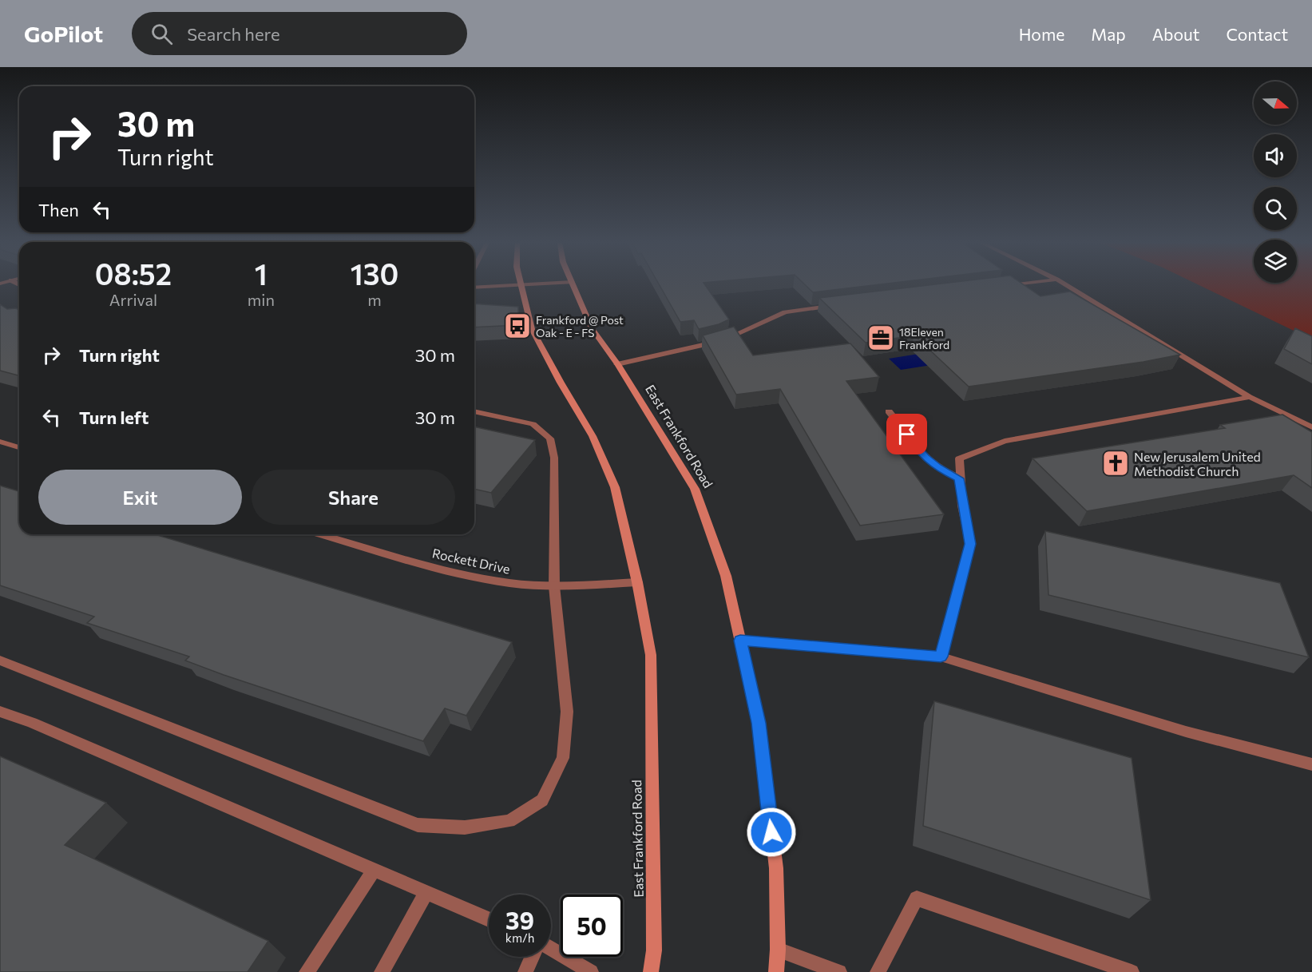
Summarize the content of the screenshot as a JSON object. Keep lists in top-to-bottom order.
{
  "streets": {
    "main road": ["East Frankford Road"],
    "street": ["Rockett Drive"]
  },
  "crossings": [
    ["East Frankford Road", "Rockett Drive"]
  ],
  "places": {
    "bus stop": ["Frankford @ Post Oak - E - FS"],
    "office": ["18Eleven Frankford"],
    "church": ["New Jerusalem United Methodist Church"]
  },
  "north": "right",
  "page": {
    "header": "GoPilot",
    "search": "Search here",
    "nav": [
      "Home",
      "Map",
      "About",
      "Contact"
    ],
    "turn": ["30 m", "Turn right"],
    "then": "Then",
    "eta": [
      "08:52",
      "Arrival",
      "1",
      "min",
      "130",
      "m"
    ],
    "list": [
      {
        "name": "Turn right",
        "value": "30 m"
      },
      {
        "name": "Turn left",
        "value": "30 m"
      }
    ],
    "buttons": ["Exit", "Share"],
    "speed": "39 km/h",
    "limit": "50"
  }
}
